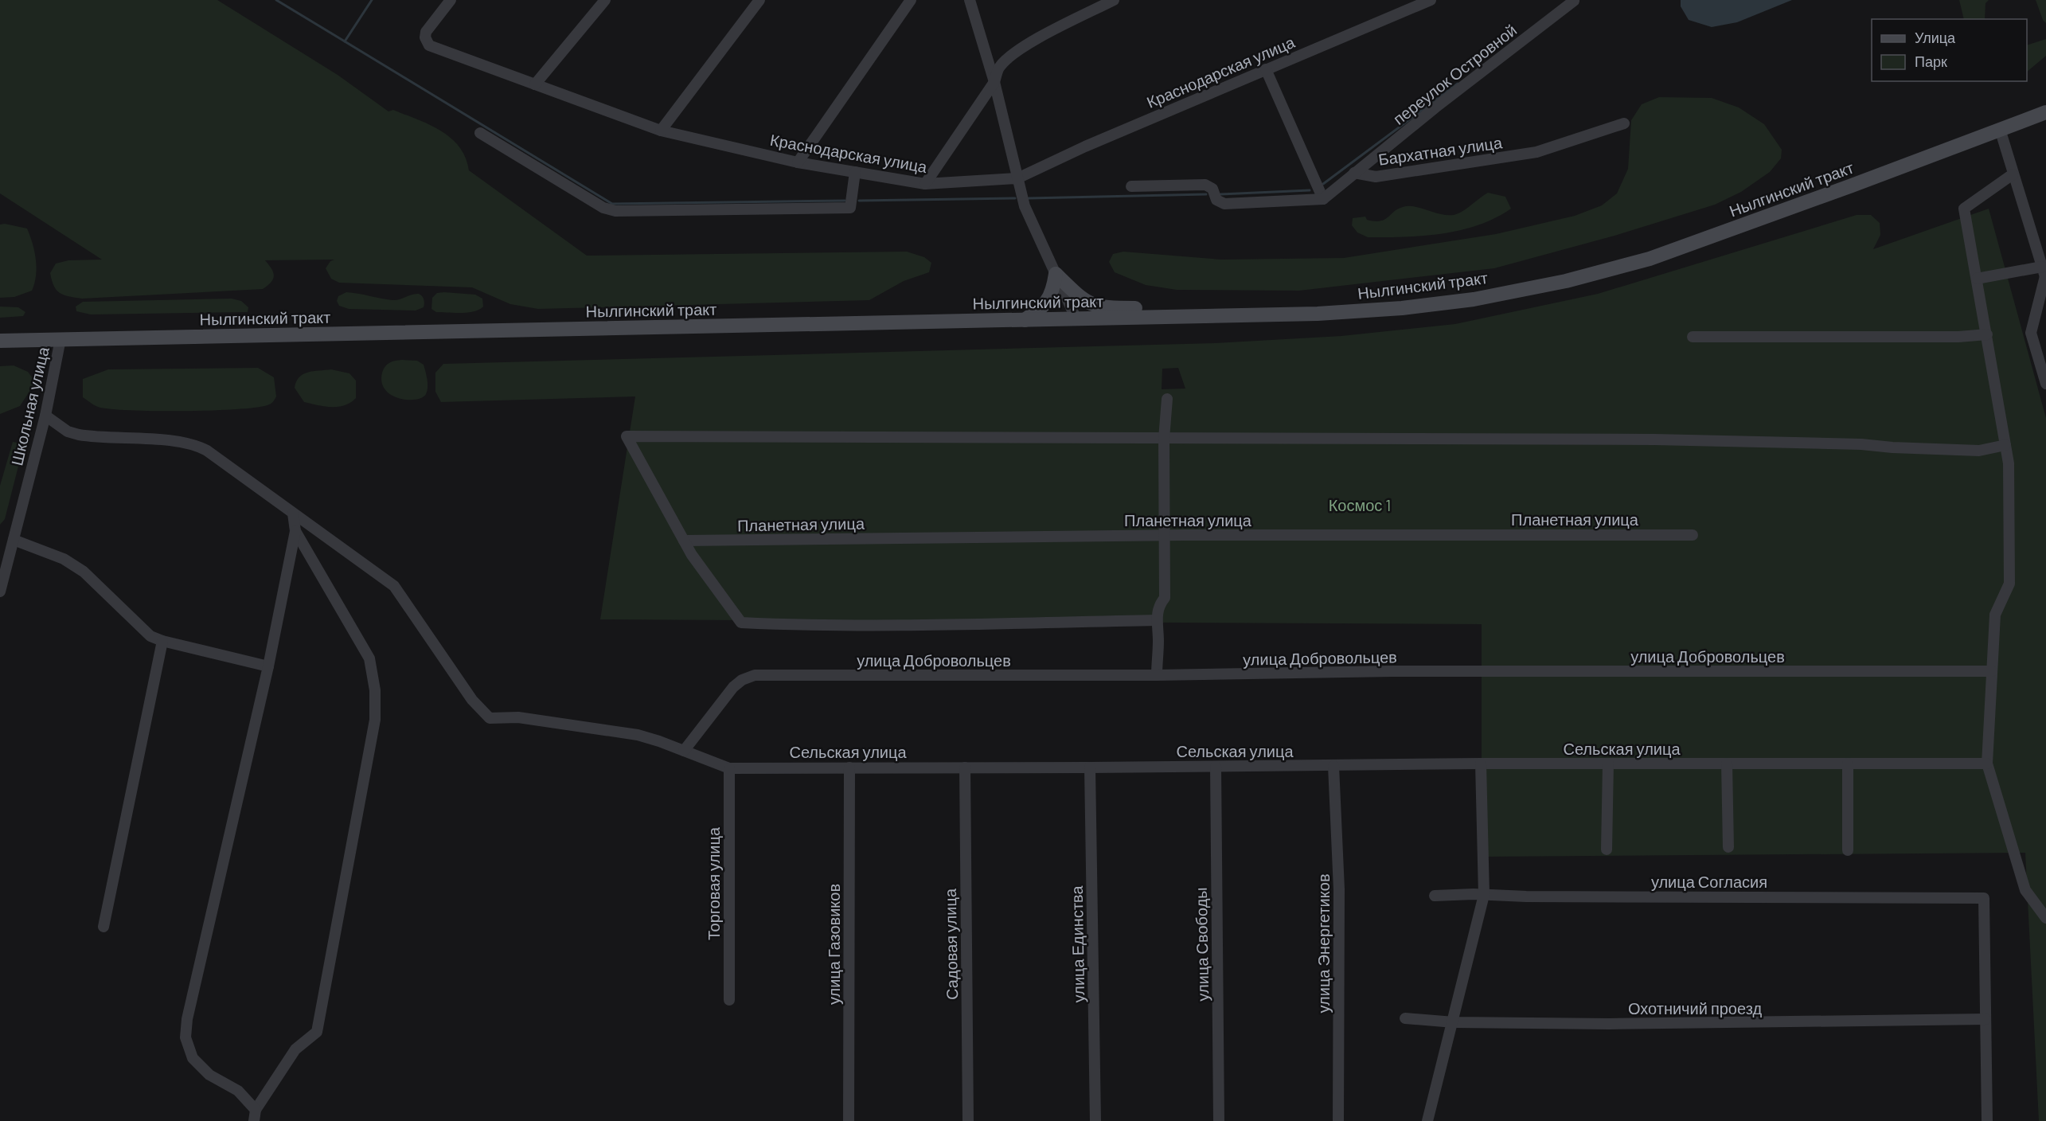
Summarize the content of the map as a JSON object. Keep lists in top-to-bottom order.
{
  "streets": {
    "main road": ["Нылгинский тракт"],
    "street": [
      "Краснодарская улица",
      "переулок Островной",
      "Бархатная улица",
      "Школьная улица",
      "Планетная улица",
      "улица Добровольцев",
      "Сельская улица",
      "улица Согласия",
      "Торговая улица",
      "улица Энергетиков",
      "улица Газовиков",
      "Садовая улица",
      "улица Единства",
      "улица Свободы",
      "Охотничий проезд"
    ]
  },
  "crossings": [
    ["переулок Островной", "Бархатная улица"],
    ["Нылгинский тракт", "Школьная улица"],
    ["улица Добровольцев", "Сельская улица"],
    ["Сельская улица", "Торговая улица"],
    ["Сельская улица", "улица Энергетиков"],
    ["Сельская улица", "улица Газовиков"],
    ["Сельская улица", "Садовая улица"],
    ["Сельская улица", "улица Единства"],
    ["Сельская улица", "улица Свободы"],
    ["улица Согласия", "Охотничий проезд"]
  ],
  "parks": ["Космос 1"],
  "legend": ["Улица", "Парк"]
}
